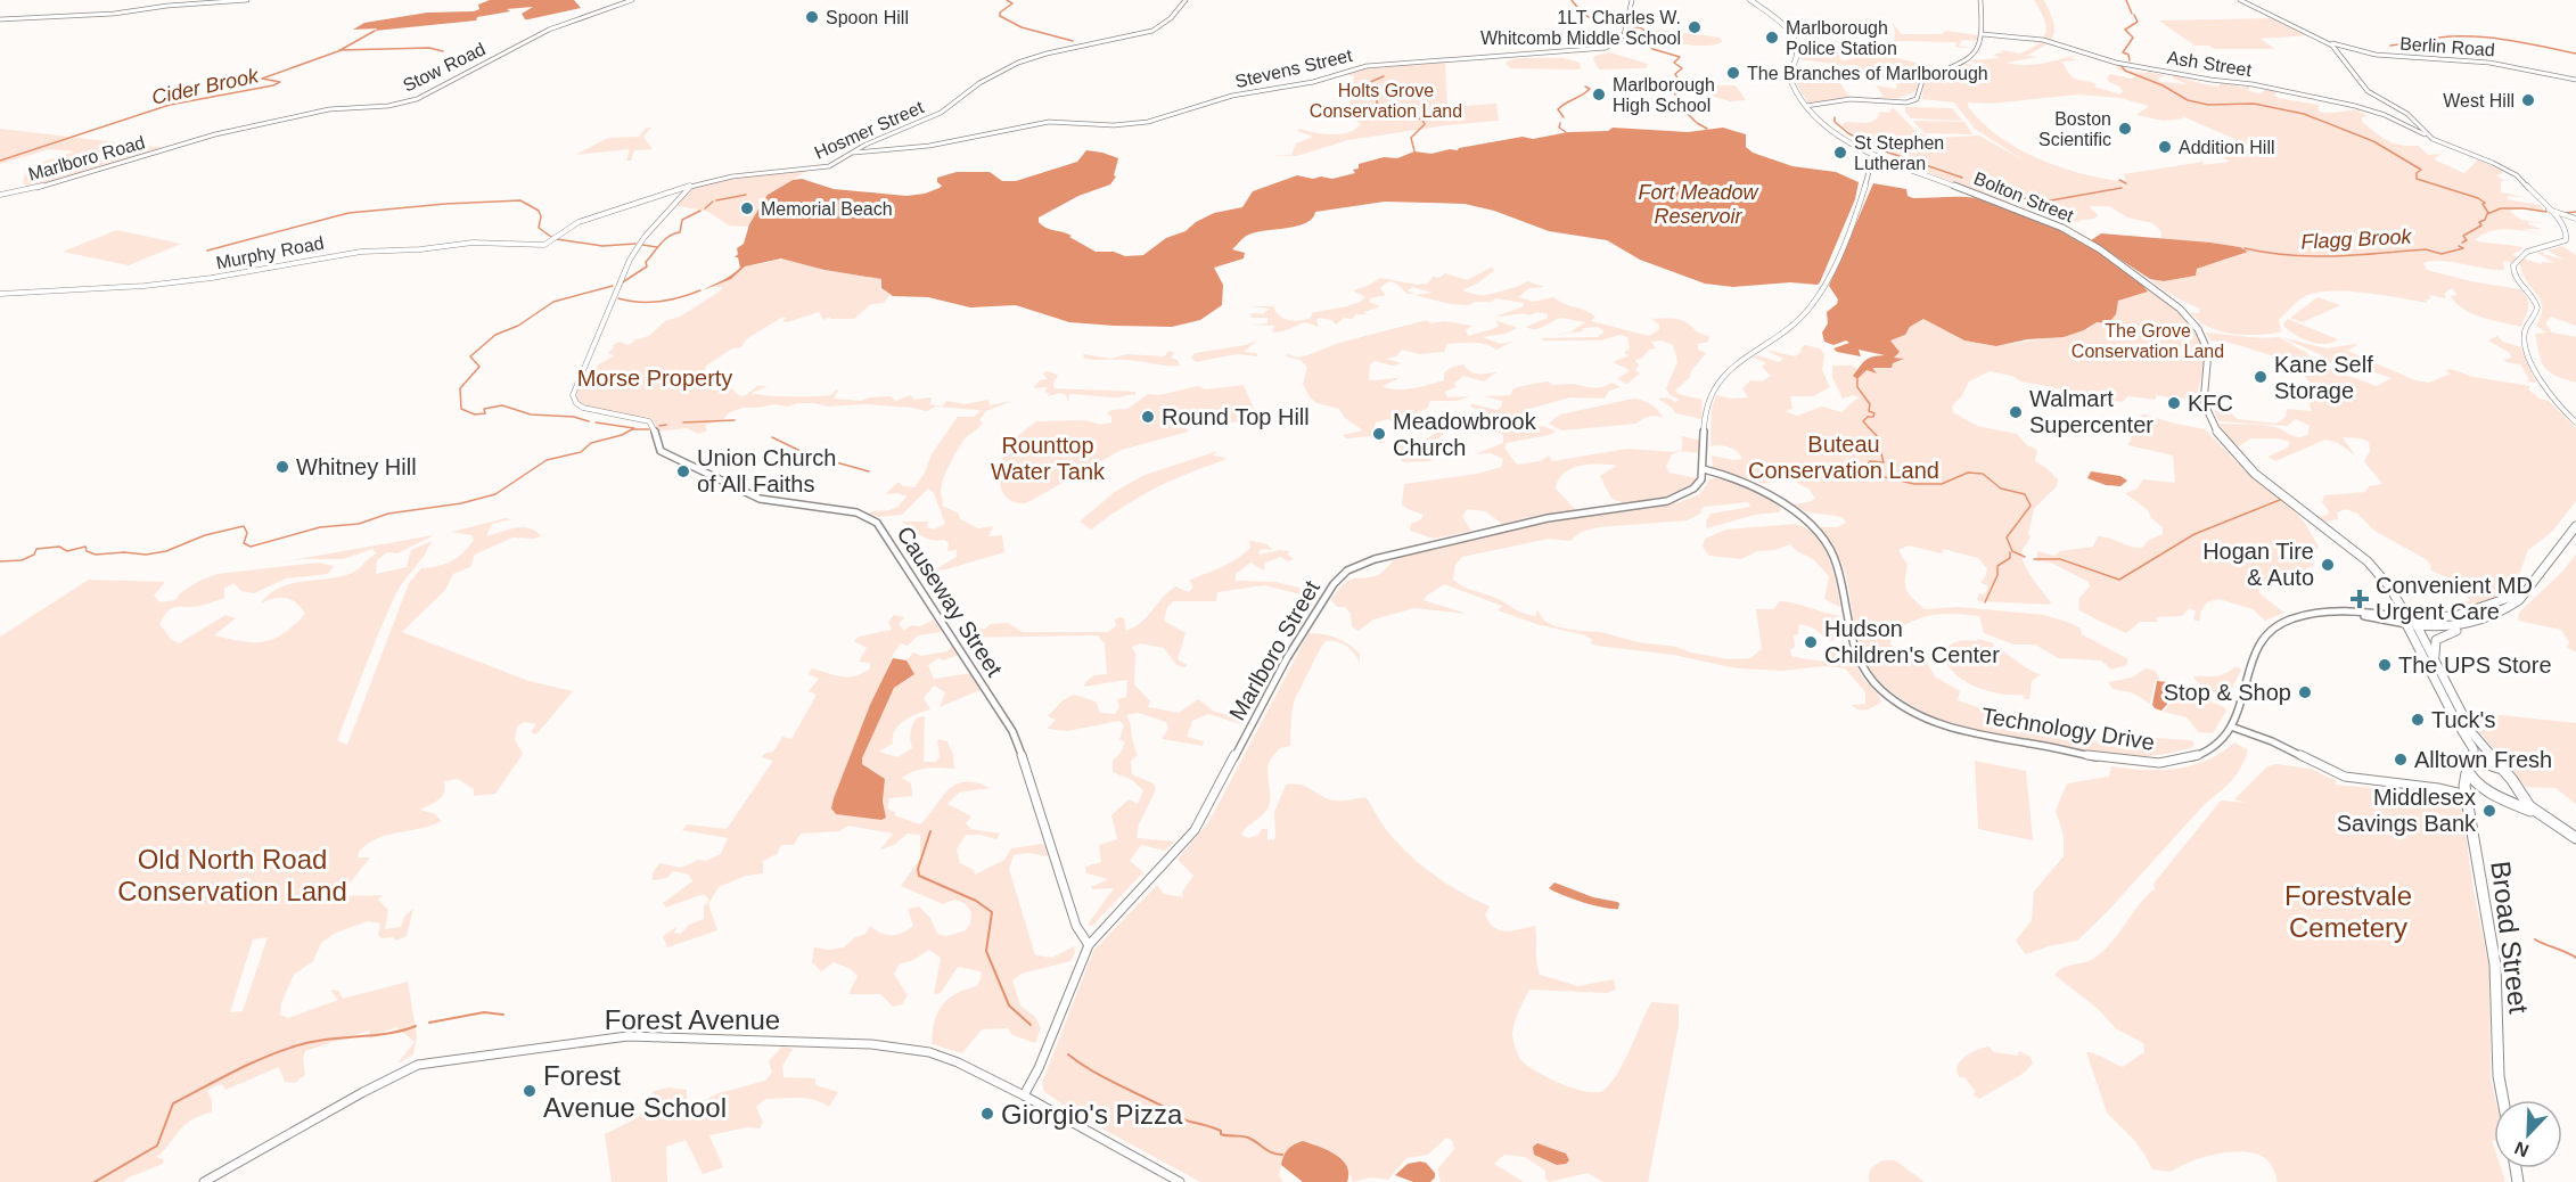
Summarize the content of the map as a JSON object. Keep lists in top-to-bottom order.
{
  "streets": {
    "main road": ["Bolton Street", "Broad Street"],
    "street": [
      "Berlin Road",
      "Ash Street",
      "Stow Road",
      "Stevens Street",
      "Hosmer Street",
      "Marlboro Road",
      "Murphy Road",
      "Causeway Street",
      "Marlboro Street",
      "Technology Drive",
      "Forest Avenue"
    ]
  },
  "crossings": [
    ["Stow Road", "Marlboro Road"],
    ["Stevens Street", "Hosmer Street"],
    ["Hosmer Street", "Murphy Road"],
    ["Hosmer Street", "Causeway Street"],
    ["Bolton Street", "Technology Drive"],
    ["Causeway Street", "Marlboro Street"],
    ["Marlboro Street", "Technology Drive"],
    ["Marlboro Street", "Forest Avenue"]
  ],
  "water": ["Cider Brook", "Fort Meadow Reservoir", "Flagg Brook"],
  "parks": [
    "Holts Grove Conservation Land",
    "The Grove Conservation Land",
    "Morse Property",
    "Buteau Conservation Land",
    "Rounttop Water Tank",
    "Old North Road Conservation Land",
    "Forestvale Cemetery"
  ],
  "places": {
    "other": [
      "Spoon Hill",
      "1LT Charles W. Whitcomb Middle School",
      "Marlborough Police Station",
      "The Branches of Marlborough",
      "Marlborough High School",
      "West Hill",
      "Boston Scientific",
      "Addition Hill",
      "St Stephen Lutheran",
      "Memorial Beach",
      "Kane Self Storage",
      "KFC",
      "Walmart Supercenter",
      "Round Top Hill",
      "Meadowbrook Church",
      "Whitney Hill",
      "Union Church of All Faiths",
      "Hogan Tire & Auto",
      "Hudson Children's Center",
      "The UPS Store",
      "Stop & Shop",
      "Tuck's",
      "Alltown Fresh",
      "Middlesex Savings Bank",
      "Forest Avenue School",
      "Giorgio's Pizza"
    ],
    "health": ["Convenient MD Urgent Care"]
  },
  "north": "bottom left"
}
